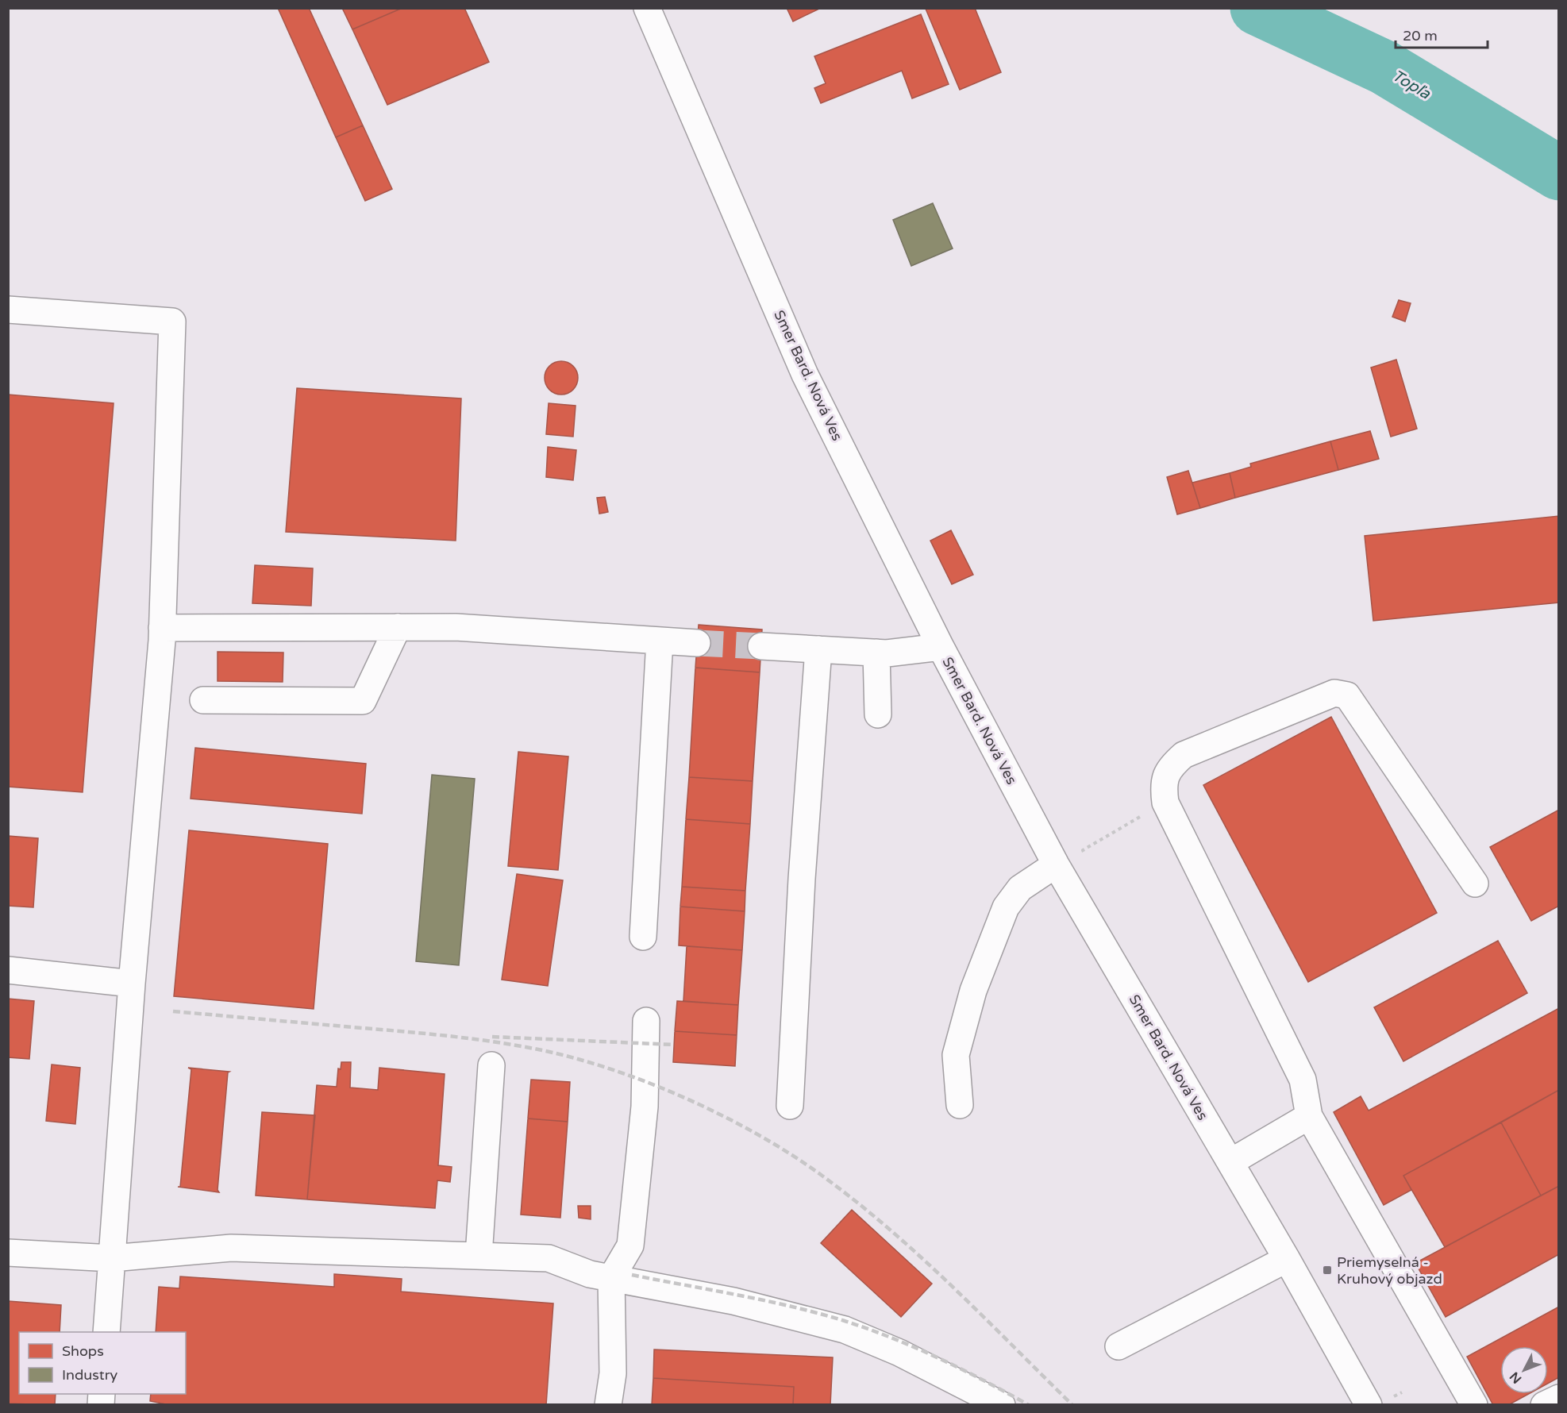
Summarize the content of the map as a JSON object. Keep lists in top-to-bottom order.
{
  "streets": {
    "street": ["Smer Bard. Nová Ves"]
  },
  "water": ["Topľa"],
  "places": {
    "transit": ["Priemyselná - Kruhový objazd"]
  },
  "legend": ["Shops", "Industry"],
  "scale_bar": "20 m",
  "north": "bottom left"
}
